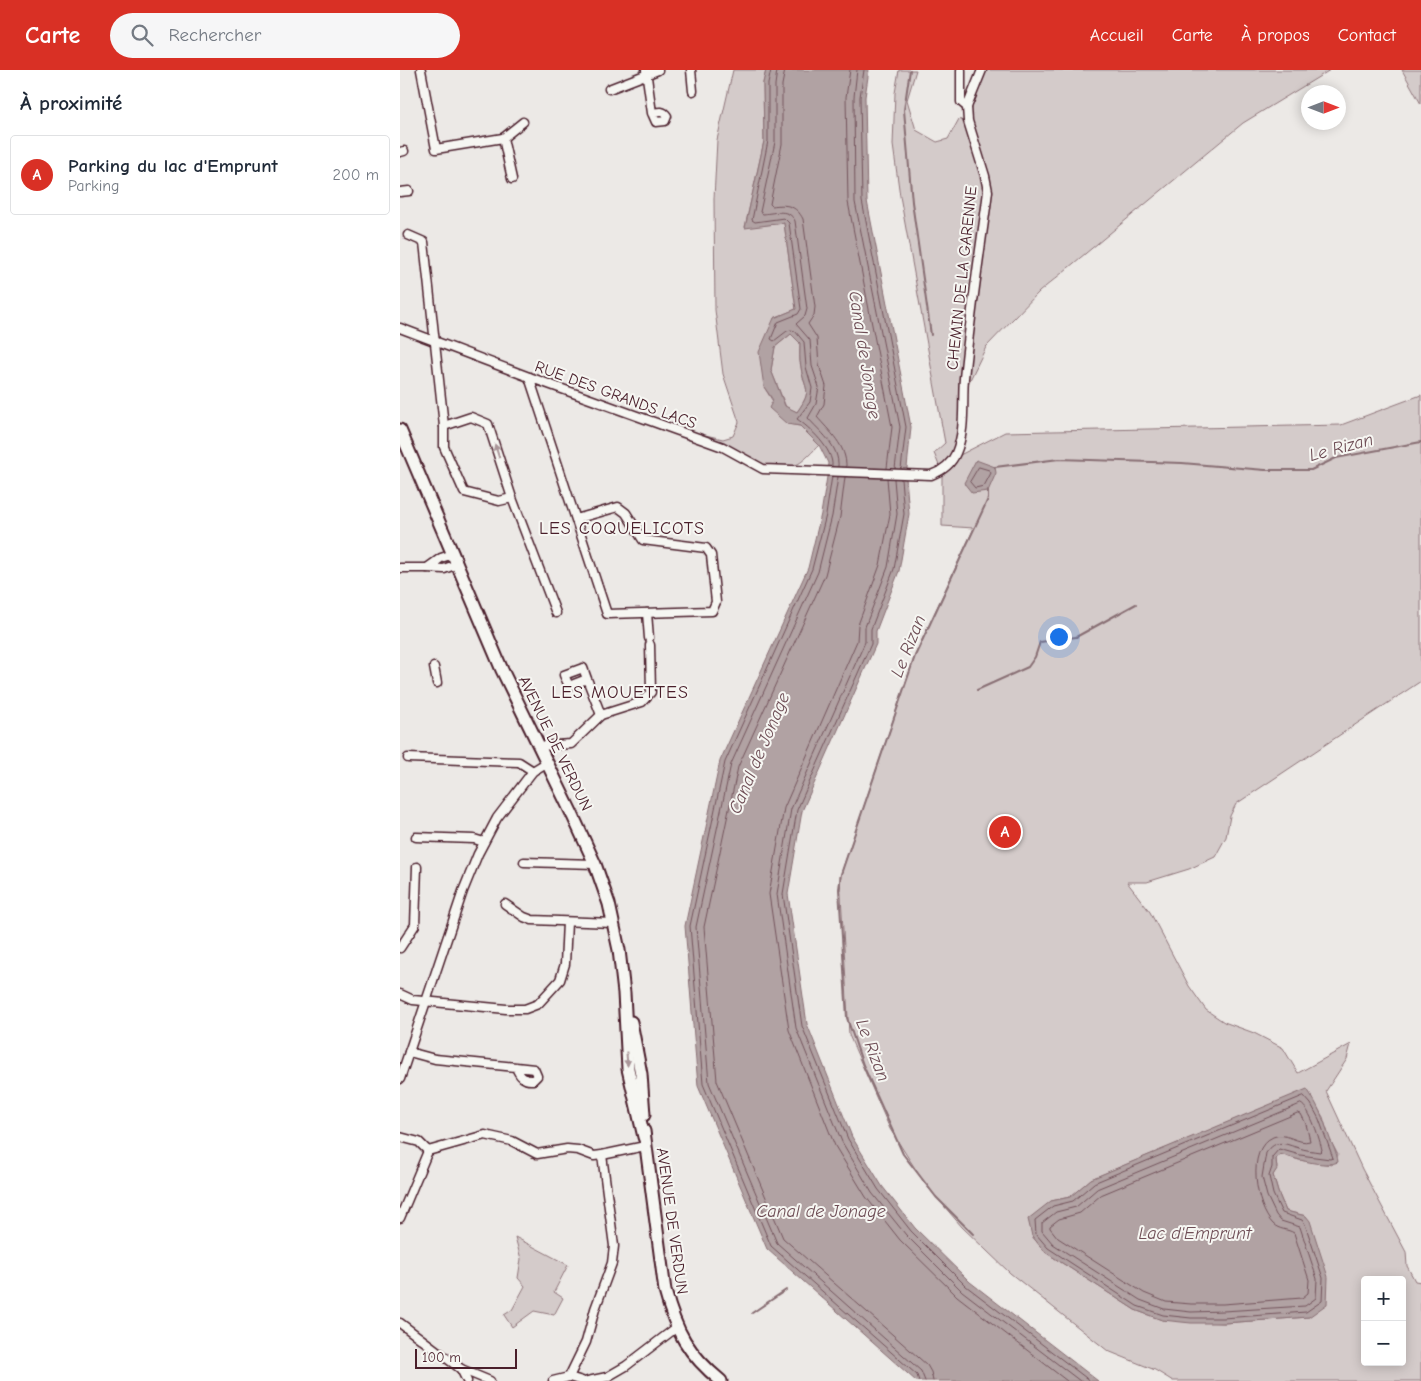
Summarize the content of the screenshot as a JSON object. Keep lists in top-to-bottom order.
{
  "streets": {
    "main road": ["AVENUE DE VERDUN"],
    "street": ["CHEMIN DE LA GARENNE", "RUE DES GRANDS LACS"]
  },
  "crossings": [
    ["CHEMIN DE LA GARENNE", "RUE DES GRANDS LACS"]
  ],
  "districts": ["LES COQUELICOTS", "LES MOUETTES"],
  "water": ["Canal de Jonage", "Le Rizan", "Lac d'Emprunt"],
  "scale_bar": "100 m",
  "north": "right",
  "page": {
    "header": "Carte",
    "search": "Rechercher",
    "nav": [
      "Accueil",
      "Carte",
      "À propos",
      "Contact"
    ],
    "heading": "À proximité",
    "list": [
      {
        "mark": "A",
        "name": "Parking du lac d'Emprunt",
        "note": "Parking",
        "value": "200 m"
      }
    ],
    "pins": "A",
    "map_buttons": ["+", "−"],
    "scale": "100 m"
  }
}
